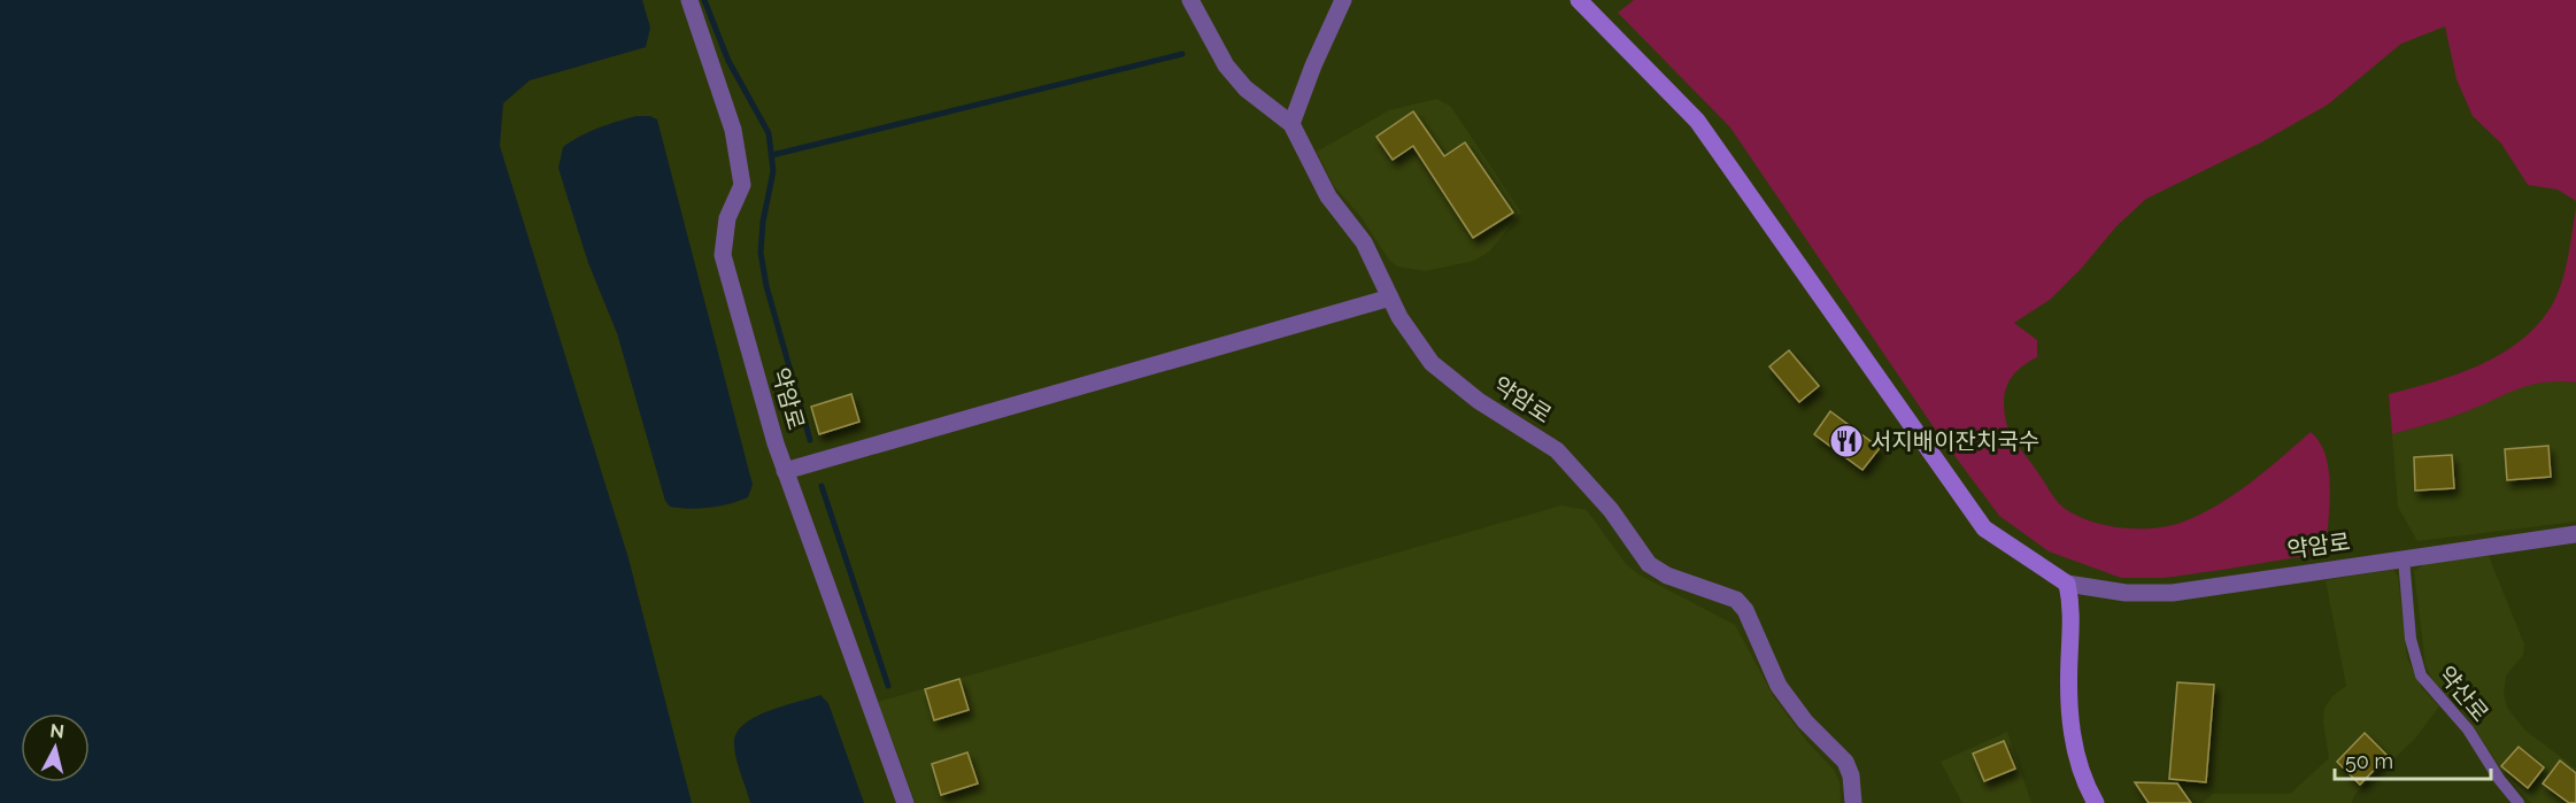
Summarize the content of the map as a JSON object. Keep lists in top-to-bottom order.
{
  "streets": {
    "street": ["약암로"],
    "lane": ["약산로"]
  },
  "crossings": [
    ["약암로", "약산로"]
  ],
  "places": {
    "restaurant": ["서지배이잔치국수"]
  },
  "scale_bar": "50 m",
  "north": "top"
}
